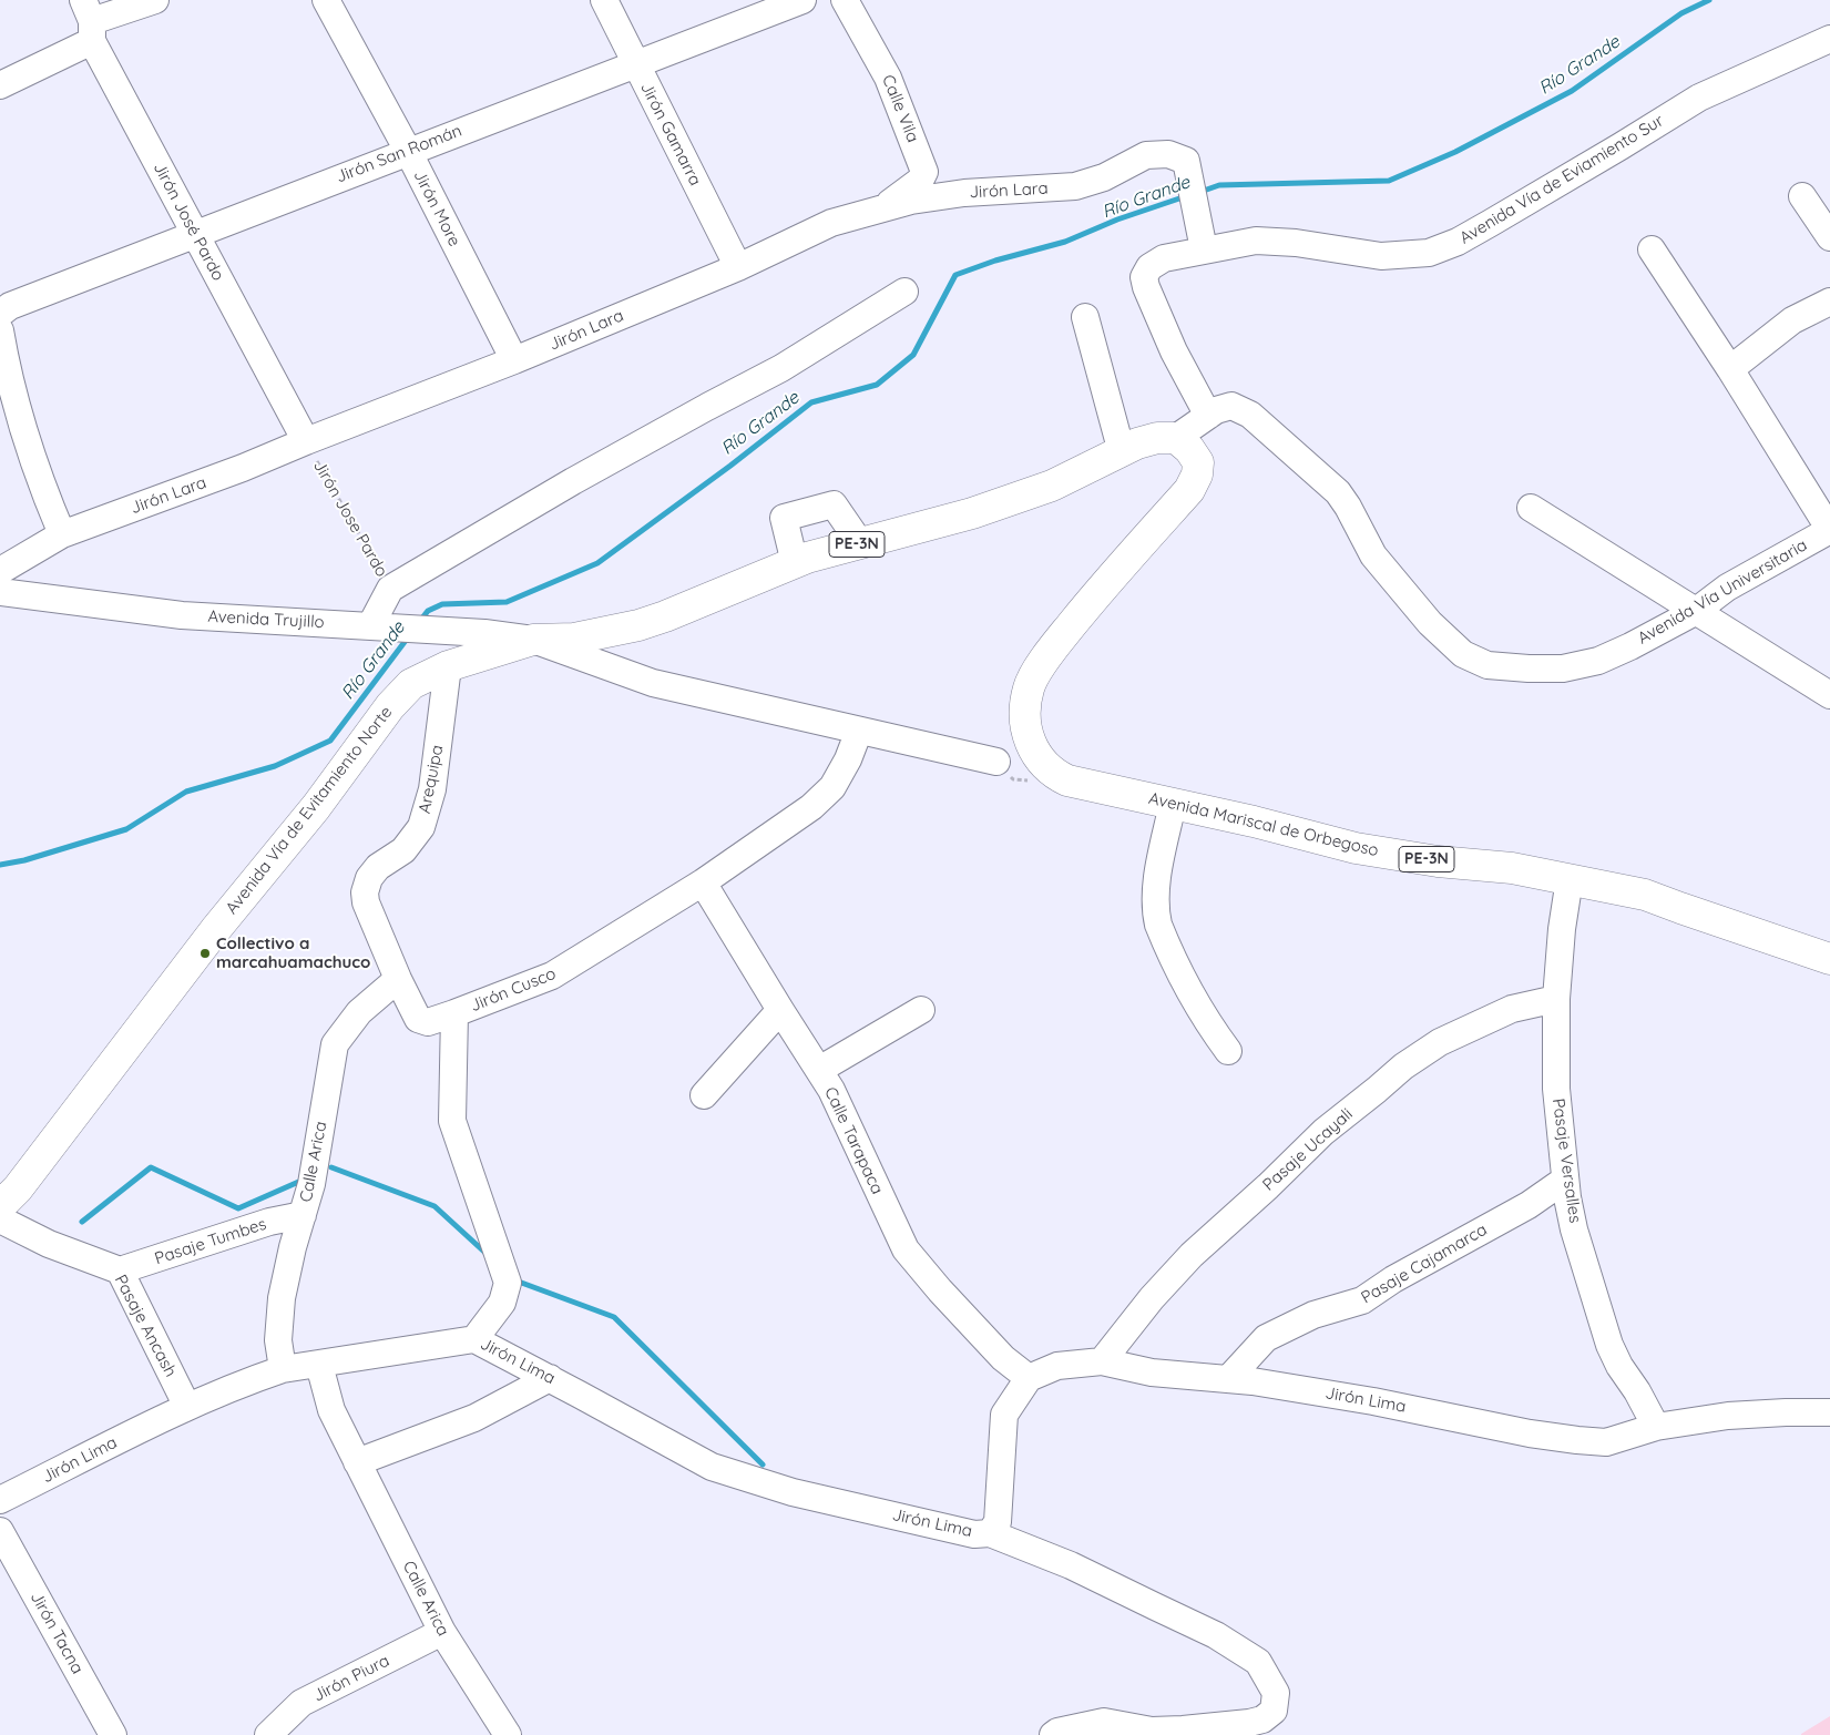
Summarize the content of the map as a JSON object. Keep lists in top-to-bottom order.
{
  "streets": {
    "highway": ["PE-3N", "Avenida Vía de Evitamiento Norte", "Avenida Mariscal de Orbegoso"],
    "street": [
      "Calle Vila",
      "Jirón Gamarra",
      "Jirón San Román",
      "Avenida Vía de Eviamiento Sur",
      "Jirón Lara",
      "Jirón More",
      "Jirón José Pardo",
      "Jirón Jose Pardo",
      "Avenida Vía Universitaria",
      "Avenida Trujillo",
      "Arequipa",
      "Jirón Cusco",
      "Calle Tarapaca",
      "Pasaje Ucayali",
      "Pasaje Versalles",
      "Calle Arica",
      "Pasaje Tumbes",
      "Pasaje Cajamarca",
      "Pasaje Ancash",
      "Jirón Lima",
      "Jirón Tacna",
      "Jirón Piura"
    ]
  },
  "crossings": [
    ["Calle Vila", "Jirón Lara"],
    ["Jirón Gamarra", "Jirón San Román"],
    ["Jirón Gamarra", "Jirón Lara"],
    ["Jirón San Román", "Jirón More"],
    ["Jirón San Román", "Jirón José Pardo"],
    ["Avenida Vía de Eviamiento Sur", "Jirón Lara"],
    ["Avenida Vía de Eviamiento Sur", "Avenida Vía Universitaria"],
    ["Jirón Lara", "Jirón More"],
    ["Jirón Lara", "Jirón José Pardo"],
    ["Jirón Lara", "Jirón Jose Pardo"],
    ["Jirón José Pardo", "Jirón Jose Pardo"],
    ["Jirón Jose Pardo", "Avenida Trujillo"],
    ["PE-3N", "Avenida Vía Universitaria"],
    ["PE-3N", "Avenida Trujillo"],
    ["PE-3N", "Avenida Vía de Evitamiento Norte"],
    ["PE-3N", "Avenida Mariscal de Orbegoso"],
    ["Avenida Vía Universitaria", "Avenida Mariscal de Orbegoso"],
    ["Avenida Trujillo", "Avenida Vía de Evitamiento Norte"],
    ["Avenida Trujillo", "Jirón Cusco"],
    ["Arequipa", "Avenida Vía de Evitamiento Norte"],
    ["Arequipa", "Jirón Cusco"],
    ["Arequipa", "Calle Arica"],
    ["Avenida Mariscal de Orbegoso", "Pasaje Versalles"],
    ["Jirón Cusco", "Calle Tarapaca"],
    ["Jirón Cusco", "Jirón Lima"],
    ["Calle Tarapaca", "Jirón Lima"],
    ["Pasaje Ucayali", "Pasaje Versalles"],
    ["Pasaje Ucayali", "Jirón Lima"],
    ["Pasaje Versalles", "Pasaje Cajamarca"],
    ["Pasaje Versalles", "Jirón Lima"],
    ["Calle Arica", "Pasaje Tumbes"],
    ["Calle Arica", "Jirón Lima"],
    ["Calle Arica", "Jirón Piura"],
    ["Pasaje Tumbes", "Pasaje Ancash"],
    ["Pasaje Cajamarca", "Jirón Lima"],
    ["Pasaje Ancash", "Jirón Lima"]
  ],
  "water": ["Río Grande"],
  "places": ["Collectivo a marcahuamachuco"]
}
